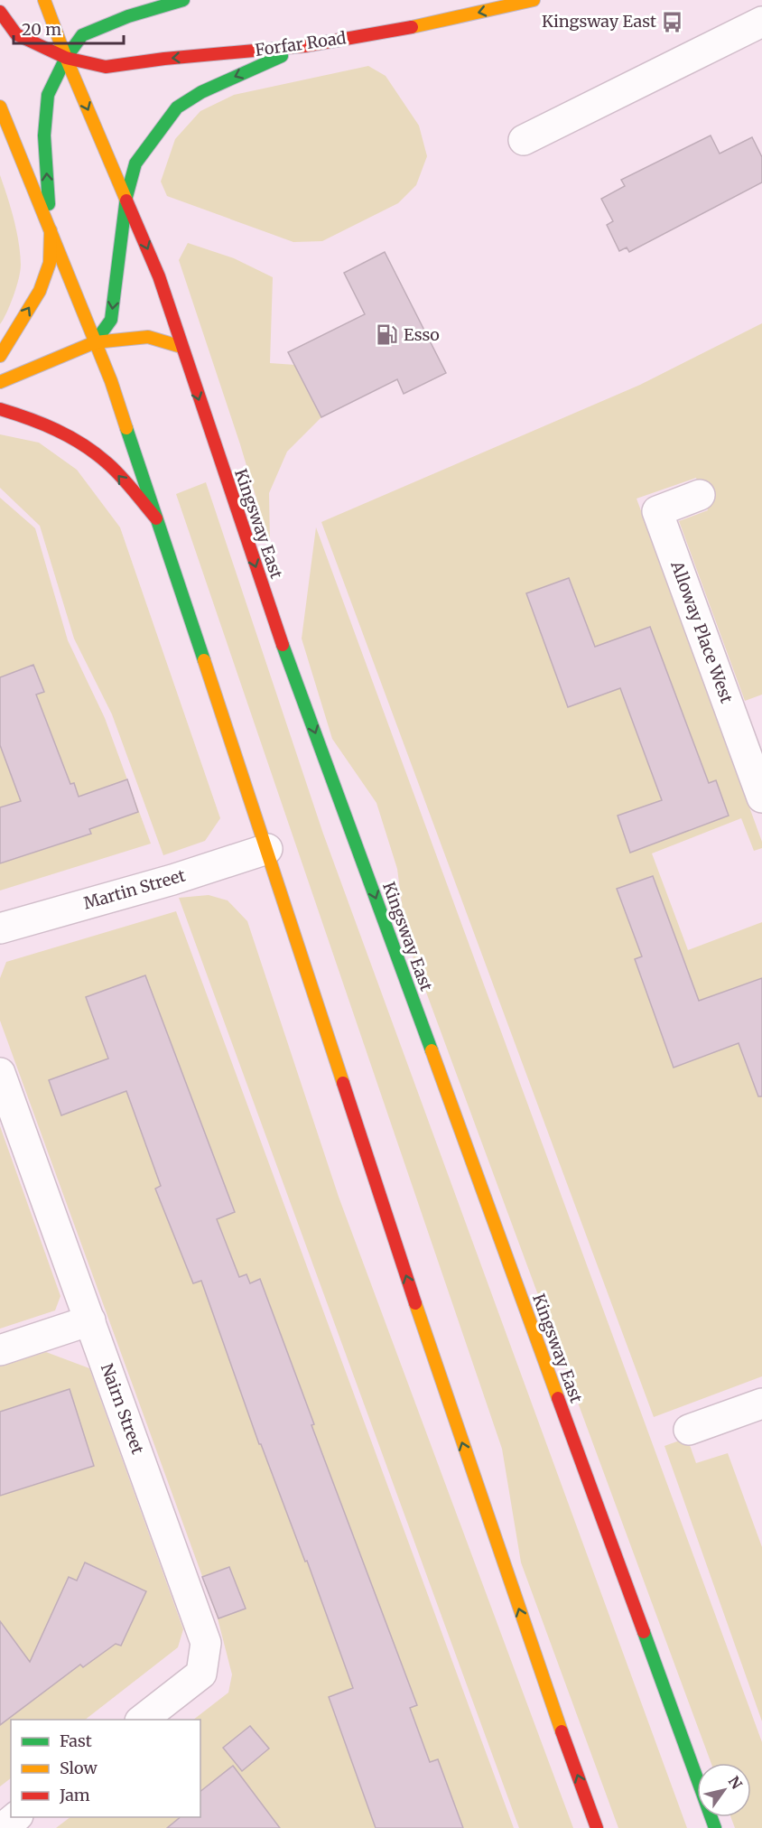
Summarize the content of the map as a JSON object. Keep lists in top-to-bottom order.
{
  "streets": {
    "main road": ["Forfar Road", "Kingsway East"],
    "street": ["Alloway Place West", "Martin Street", "Nairn Street"]
  },
  "crossings": [
    ["Forfar Road", "Kingsway East"]
  ],
  "one_way": ["Forfar Road"],
  "places": {
    "bus stop": ["Kingsway East"],
    "fuel station": ["Esso"]
  },
  "legend": ["Fast", "Slow", "Jam"],
  "scale_bar": "20 m",
  "north": "top right"
}
